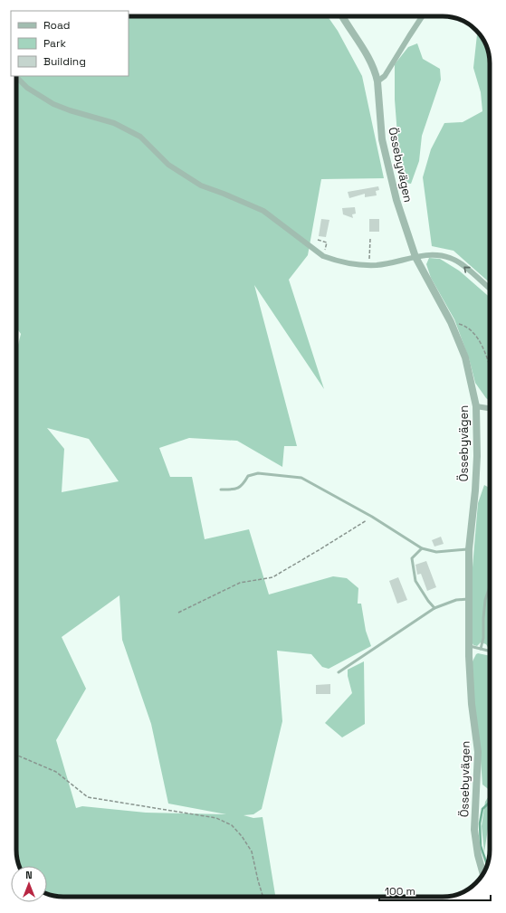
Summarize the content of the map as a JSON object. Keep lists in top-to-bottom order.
{
  "streets": {
    "street": ["Össebyvägen"]
  },
  "legend": ["Road", "Park", "Building"],
  "scale_bar": "100 m",
  "north": "top"
}
